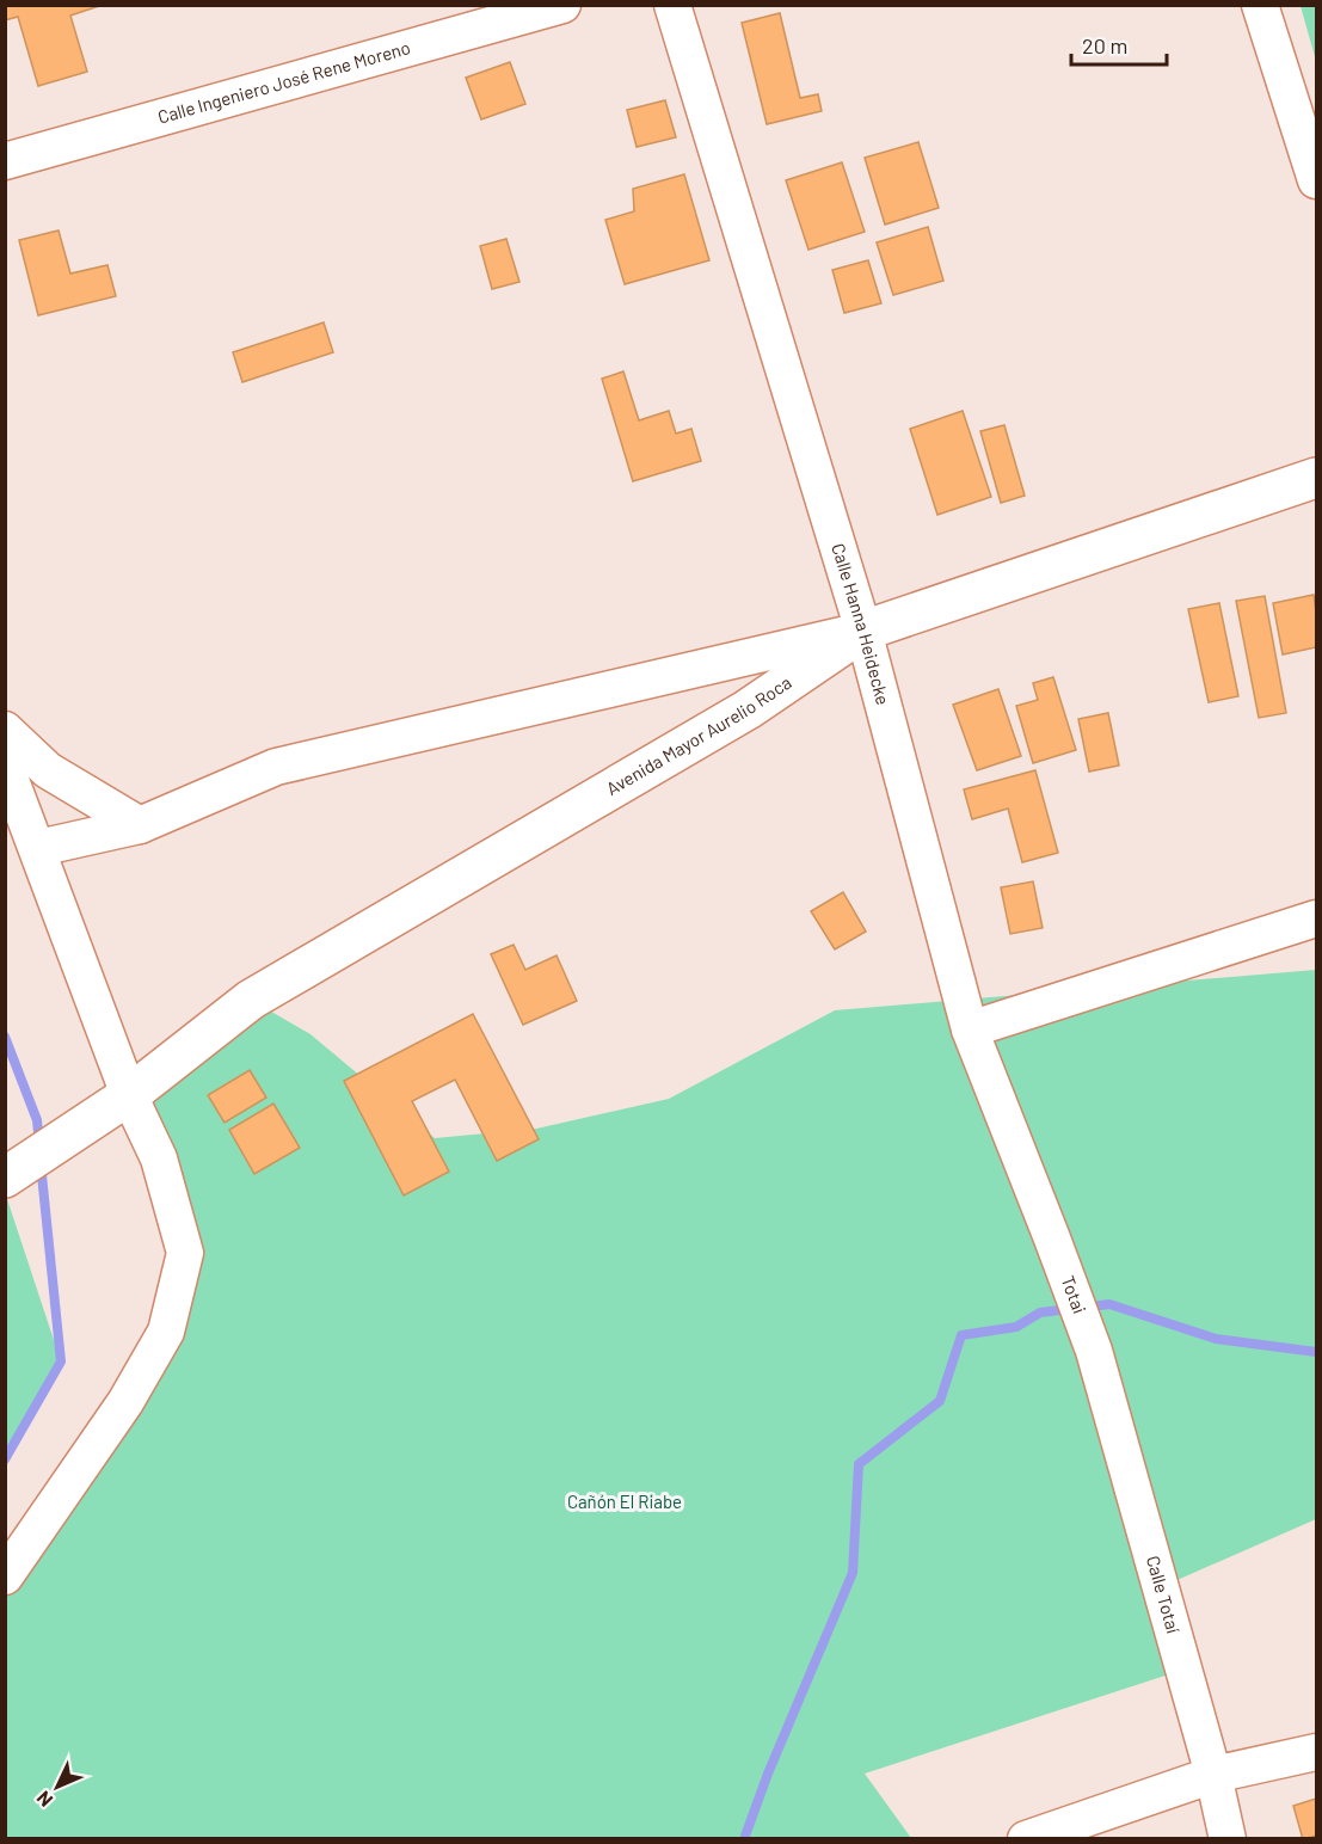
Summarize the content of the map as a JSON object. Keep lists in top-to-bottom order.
{
  "streets": {
    "main road": ["Avenida Mayor Aurelio Roca"],
    "street": [
      "Calle Ingeniero José Rene Moreno",
      "Calle Hanna Heidecke",
      "Totai",
      "Calle Totaí"
    ]
  },
  "crossings": [
    ["Calle Hanna Heidecke", "Avenida Mayor Aurelio Roca"],
    ["Calle Hanna Heidecke", "Totai"],
    ["Totai", "Calle Totaí"]
  ],
  "parks": ["Cañón El Riabe"],
  "scale_bar": "20 m",
  "north": "bottom left"
}
